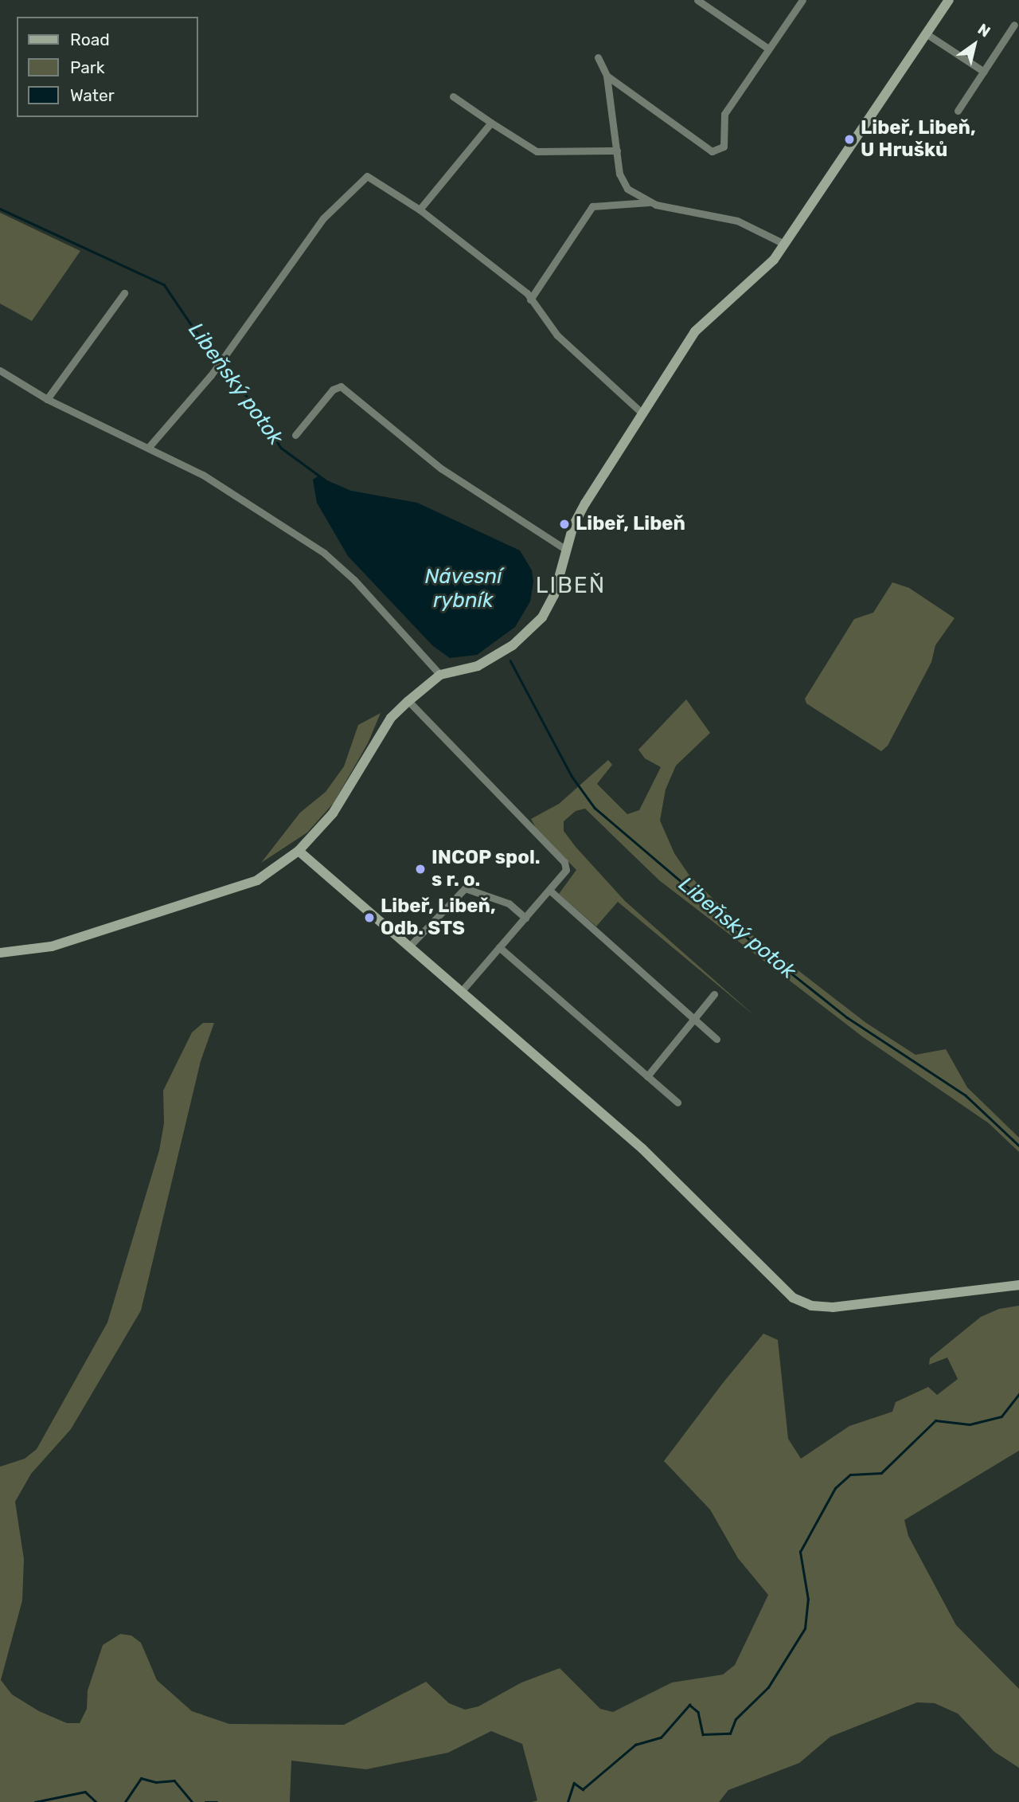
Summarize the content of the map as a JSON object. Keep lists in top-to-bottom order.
{
  "districts": ["LIBEŇ"],
  "water": ["Libeňský potok", "Návesní rybník"],
  "places": [
    "Libeř, Libeň, U Hrušků",
    "Libeř, Libeň",
    "INCOP spol. s r. o.",
    "Libeř, Libeň, Odb. STS"
  ],
  "legend": ["Road", "Park", "Water"],
  "north": "top right"
}
